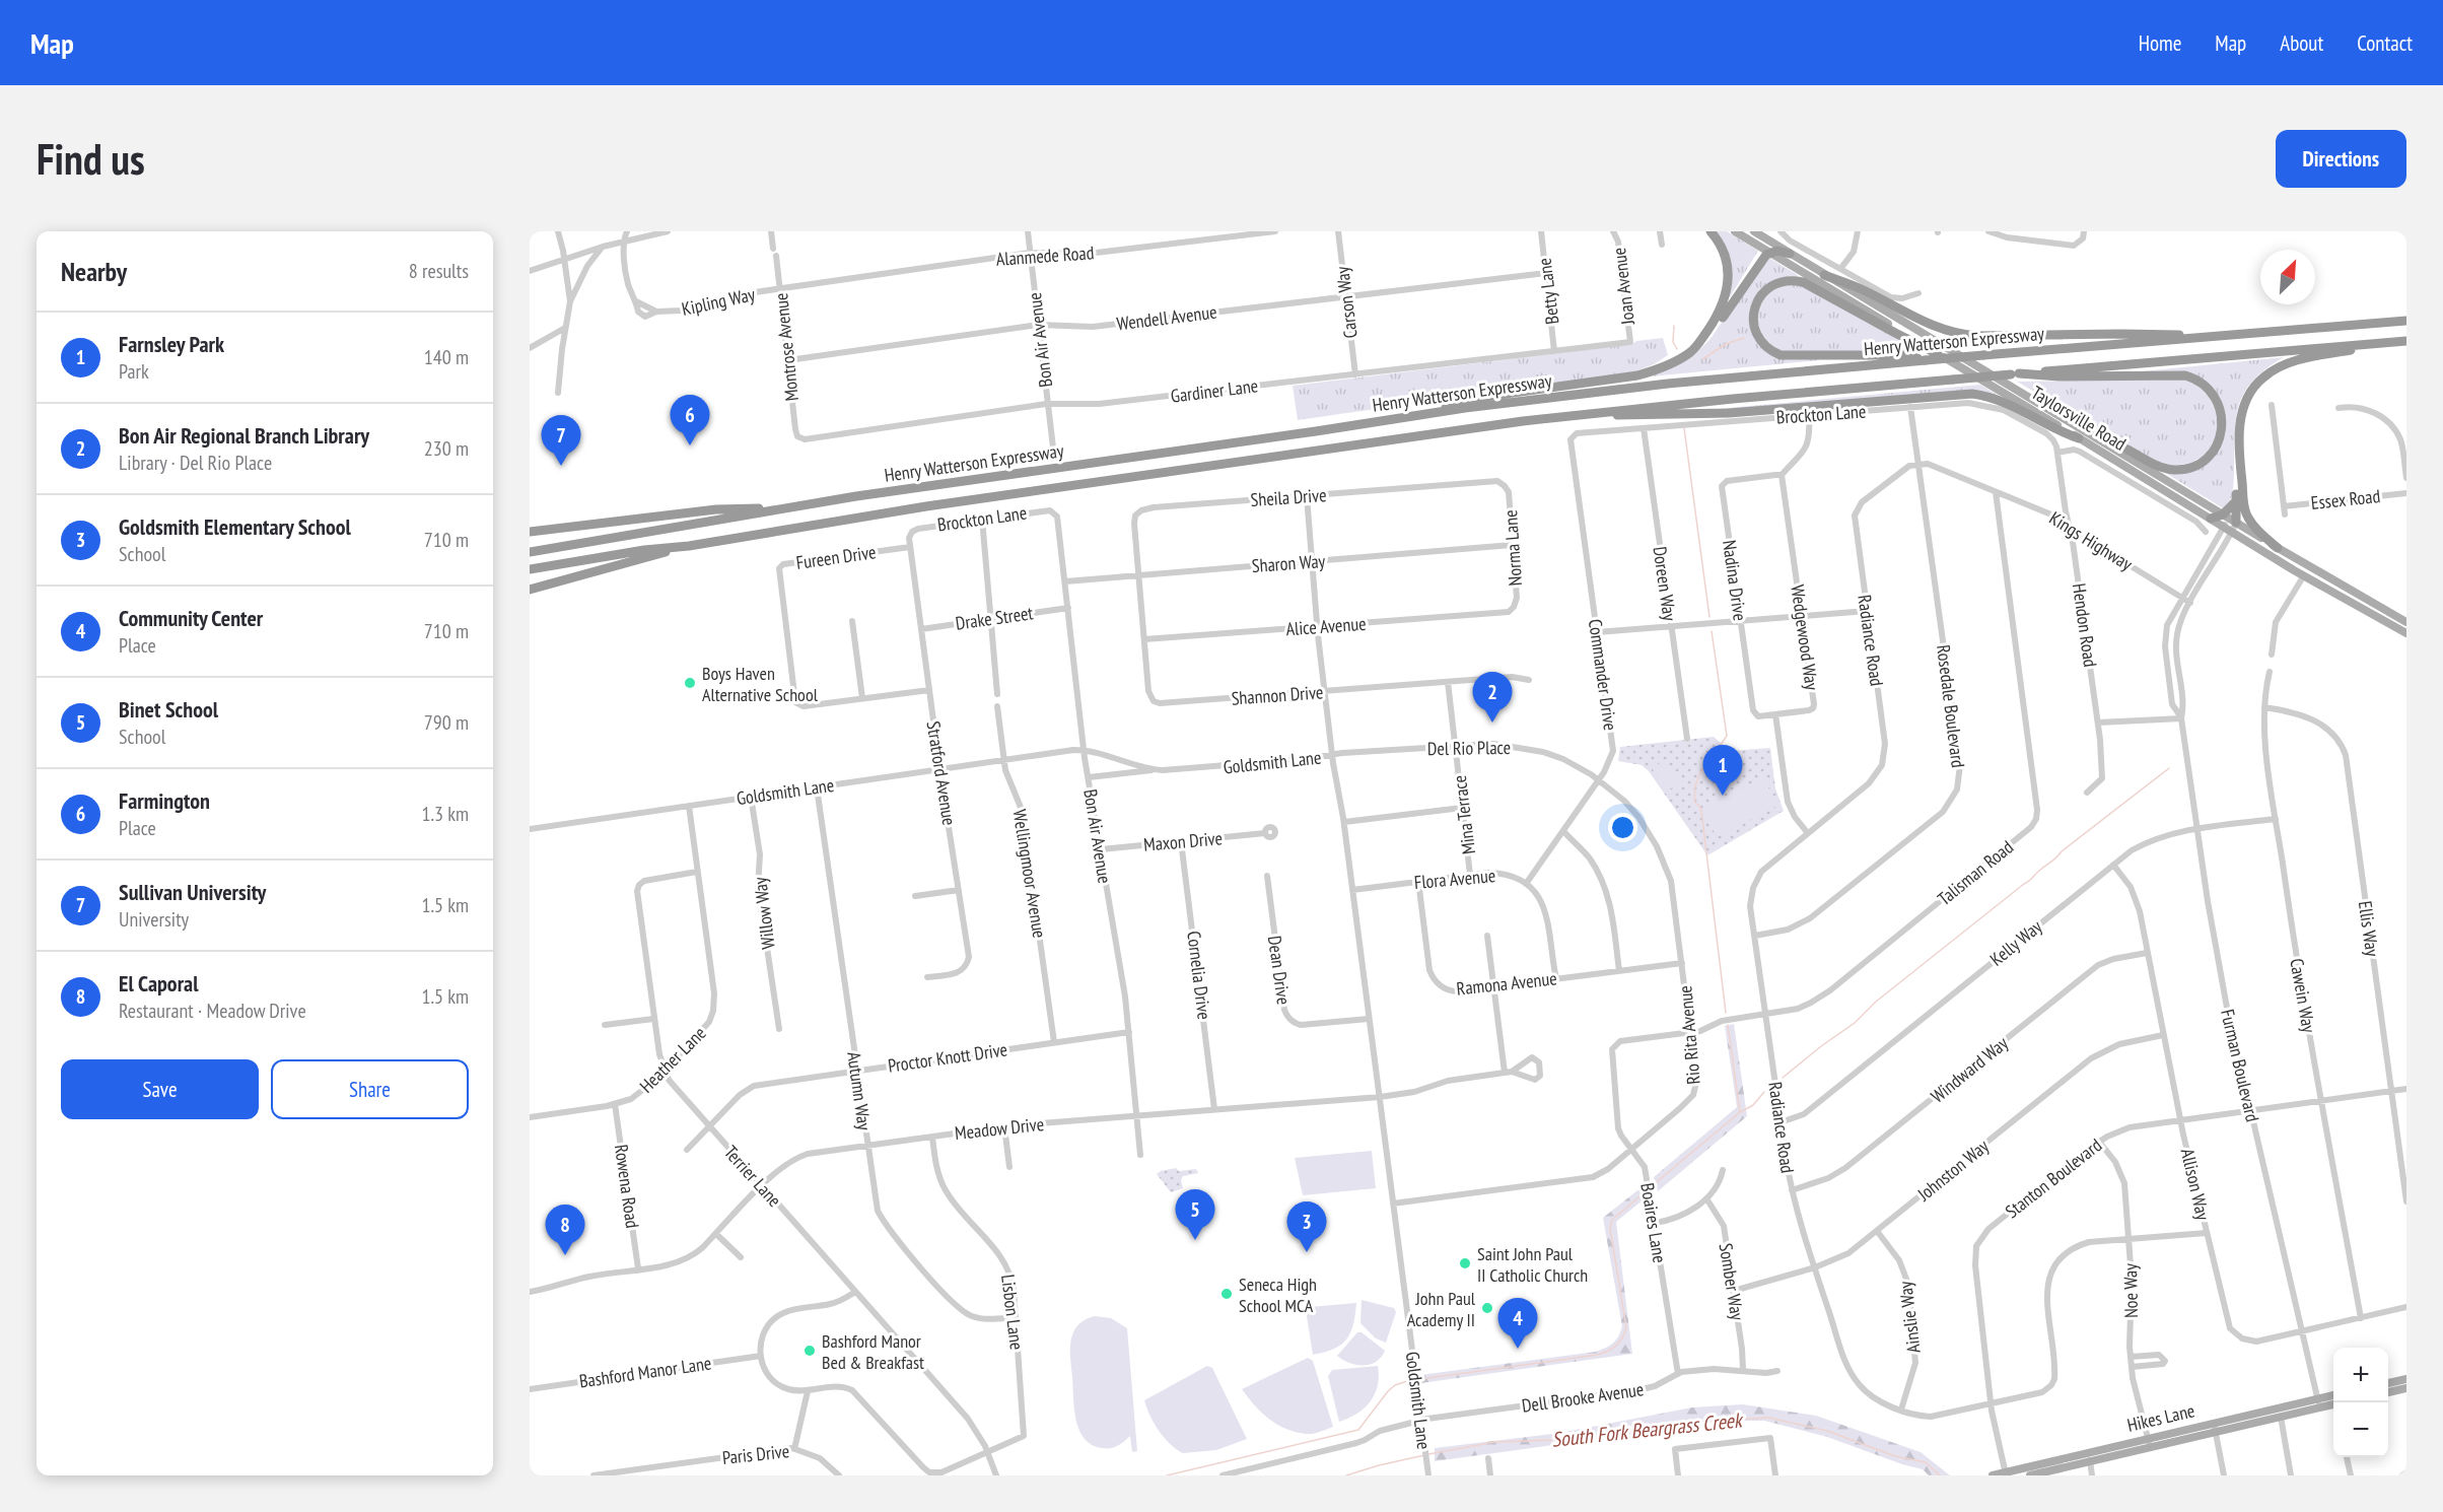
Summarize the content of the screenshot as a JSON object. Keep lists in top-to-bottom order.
{
  "streets": {
    "highway": ["Henry Watterson Expressway"],
    "main road": ["Taylorsville Road", "Hikes Lane"],
    "street": [
      "Alanmede Road",
      "Joan Avenue",
      "Betty Lane",
      "Kipling Way",
      "Carson Way",
      "Wendell Avenue",
      "Bon Air Avenue",
      "Montrose Avenue",
      "Gardiner Lane",
      "Brockton Lane",
      "Sheila Drive",
      "Essex Road",
      "Kings Highway",
      "Norma Lane",
      "Fureen Drive",
      "Sharon Way",
      "Nadina Drive",
      "Doreen Way",
      "Drake Street",
      "Hendon Road",
      "Alice Avenue",
      "Wedgewood Way",
      "Radiance Road",
      "Commander Drive",
      "Shannon Drive",
      "Rosedale Boulevard",
      "Del Rio Place",
      "Goldsmith Lane",
      "Stratford Avenue",
      "Mina Terrace",
      "Maxon Drive",
      "Talisman Road",
      "Wellingmoor Avenue",
      "Flora Avenue",
      "Willow Way",
      "Ellis Way",
      "Kelly Way",
      "Dean Drive",
      "Cornelia Drive",
      "Ramona Avenue",
      "Cawein Way",
      "Rio Rita Avenue",
      "Proctor Knott Drive",
      "Heather Lane",
      "Furman Boulevard",
      "Windward Way",
      "Autumn Way",
      "Meadow Drive",
      "Johnston Way",
      "Terrier Lane",
      "Stanton Boulevard",
      "Allison Way",
      "Rowena Road",
      "Boaires Lane",
      "Somber Way",
      "Noe Way",
      "Lisbon Lane",
      "Ainslie Way",
      "Bashford Manor Lane",
      "Dell Brooke Avenue",
      "Paris Drive"
    ]
  },
  "crossings": [
    ["Alanmede Road", "Kipling Way"],
    ["Alanmede Road", "Bon Air Avenue"],
    ["Alanmede Road", "Montrose Avenue"],
    ["Joan Avenue", "Gardiner Lane"],
    ["Betty Lane", "Wendell Avenue"],
    ["Betty Lane", "Gardiner Lane"],
    ["Kipling Way", "Montrose Avenue"],
    ["Carson Way", "Wendell Avenue"],
    ["Carson Way", "Gardiner Lane"],
    ["Wendell Avenue", "Bon Air Avenue"],
    ["Wendell Avenue", "Montrose Avenue"],
    ["Bon Air Avenue", "Gardiner Lane"],
    ["Bon Air Avenue", "Brockton Lane"],
    ["Bon Air Avenue", "Sharon Way"],
    ["Bon Air Avenue", "Drake Street"],
    ["Bon Air Avenue", "Goldsmith Lane"],
    ["Bon Air Avenue", "Maxon Drive"],
    ["Bon Air Avenue", "Proctor Knott Drive"],
    ["Bon Air Avenue", "Meadow Drive"],
    ["Montrose Avenue", "Gardiner Lane"],
    ["Brockton Lane", "Taylorsville Road"],
    ["Brockton Lane", "Doreen Way"],
    ["Brockton Lane", "Hendon Road"],
    ["Brockton Lane", "Commander Drive"],
    ["Brockton Lane", "Rosedale Boulevard"],
    ["Brockton Lane", "Stratford Avenue"],
    ["Taylorsville Road", "Hendon Road"],
    ["Taylorsville Road", "Furman Boulevard"],
    ["Sheila Drive", "Norma Lane"],
    ["Sheila Drive", "Sharon Way"],
    ["Sheila Drive", "Shannon Drive"],
    ["Kings Highway", "Hendon Road"],
    ["Kings Highway", "Radiance Road"],
    ["Kings Highway", "Rosedale Boulevard"],
    ["Kings Highway", "Talisman Road"],
    ["Kings Highway", "Furman Boulevard"],
    ["Norma Lane", "Sharon Way"],
    ["Norma Lane", "Alice Avenue"],
    ["Fureen Drive", "Stratford Avenue"],
    ["Sharon Way", "Shannon Drive"],
    ["Nadina Drive", "Wedgewood Way"],
    ["Drake Street", "Stratford Avenue"],
    ["Alice Avenue", "Shannon Drive"],
    ["Radiance Road", "Rosedale Boulevard"],
    ["Radiance Road", "Talisman Road"],
    ["Radiance Road", "Kelly Way"],
    ["Radiance Road", "Windward Way"],
    ["Radiance Road", "Johnston Way"],
    ["Radiance Road", "Stanton Boulevard"],
    ["Radiance Road", "Allison Way"],
    ["Radiance Road", "Noe Way"],
    ["Radiance Road", "Ainslie Way"],
    ["Commander Drive", "Del Rio Place"],
    ["Commander Drive", "Flora Avenue"],
    ["Commander Drive", "Rio Rita Avenue"],
    ["Shannon Drive", "Mina Terrace"],
    ["Del Rio Place", "Goldsmith Lane"],
    ["Del Rio Place", "Mina Terrace"],
    ["Del Rio Place", "Rio Rita Avenue"],
    ["Goldsmith Lane", "Stratford Avenue"],
    ["Goldsmith Lane", "Wellingmoor Avenue"],
    ["Goldsmith Lane", "Flora Avenue"],
    ["Goldsmith Lane", "Willow Way"],
    ["Goldsmith Lane", "Dean Drive"],
    ["Goldsmith Lane", "Rio Rita Avenue"],
    ["Goldsmith Lane", "Heather Lane"],
    ["Goldsmith Lane", "Autumn Way"],
    ["Goldsmith Lane", "Meadow Drive"],
    ["Goldsmith Lane", "Dell Brooke Avenue"],
    ["Mina Terrace", "Flora Avenue"],
    ["Maxon Drive", "Cornelia Drive"],
    ["Talisman Road", "Rio Rita Avenue"],
    ["Talisman Road", "Boaires Lane"],
    ["Wellingmoor Avenue", "Proctor Knott Drive"],
    ["Flora Avenue", "Ramona Avenue"],
    ["Ellis Way", "Cawein Way"],
    ["Ellis Way", "Stanton Boulevard"],
    ["Kelly Way", "Cawein Way"],
    ["Kelly Way", "Furman Boulevard"],
    ["Kelly Way", "Allison Way"],
    ["Cornelia Drive", "Meadow Drive"],
    ["Ramona Avenue", "Rio Rita Avenue"],
    ["Cawein Way", "Stanton Boulevard"],
    ["Cawein Way", "Allison Way"],
    ["Rio Rita Avenue", "Boaires Lane"],
    ["Proctor Knott Drive", "Autumn Way"],
    ["Proctor Knott Drive", "Terrier Lane"],
    ["Heather Lane", "Terrier Lane"],
    ["Heather Lane", "Rowena Road"],
    ["Furman Boulevard", "Stanton Boulevard"],
    ["Furman Boulevard", "Allison Way"],
    ["Furman Boulevard", "Hikes Lane"],
    ["Windward Way", "Allison Way"],
    ["Autumn Way", "Meadow Drive"],
    ["Autumn Way", "Lisbon Lane"],
    ["Meadow Drive", "Terrier Lane"],
    ["Meadow Drive", "Rowena Road"],
    ["Meadow Drive", "Lisbon Lane"],
    ["Johnston Way", "Allison Way"],
    ["Johnston Way", "Somber Way"],
    ["Johnston Way", "Ainslie Way"],
    ["Terrier Lane", "Lisbon Lane"],
    ["Stanton Boulevard", "Allison Way"],
    ["Stanton Boulevard", "Noe Way"],
    ["Stanton Boulevard", "Hikes Lane"],
    ["Boaires Lane", "Dell Brooke Avenue"],
    ["Somber Way", "Dell Brooke Avenue"],
    ["Noe Way", "Hikes Lane"]
  ],
  "water": ["South Fork Beargrass Creek"],
  "places": [
    "Boys Haven Alternative School",
    "Saint John Paul II Catholic Church",
    "Seneca High School MCA",
    "John Paul Academy II",
    "Bashford Manor Bed & Breakfast"
  ],
  "north": "top right",
  "page": {
    "header": "Map",
    "nav": [
      "Home",
      "Map",
      "About",
      "Contact"
    ],
    "buttons": [
      "Directions",
      ["Save", "Share"]
    ],
    "title": "Find us",
    "heading": ["Nearby", "8 results"],
    "list": [
      {
        "mark": "1",
        "name": "Farnsley Park",
        "note": "Park",
        "value": "140 m"
      },
      {
        "mark": "2",
        "name": "Bon Air Regional Branch Library",
        "note": "Library · Del Rio Place",
        "value": "230 m"
      },
      {
        "mark": "3",
        "name": "Goldsmith Elementary School",
        "note": "School",
        "value": "710 m"
      },
      {
        "mark": "4",
        "name": "Community Center",
        "note": "Place",
        "value": "710 m"
      },
      {
        "mark": "5",
        "name": "Binet School",
        "note": "School",
        "value": "790 m"
      },
      {
        "mark": "6",
        "name": "Farmington",
        "note": "Place",
        "value": "1.3 km"
      },
      {
        "mark": "7",
        "name": "Sullivan University",
        "note": "University",
        "value": "1.5 km"
      },
      {
        "mark": "8",
        "name": "El Caporal",
        "note": "Restaurant · Meadow Drive",
        "value": "1.5 km"
      }
    ],
    "pins": [
      "6",
      "7",
      "2",
      "1",
      "5",
      "3",
      "8",
      "4"
    ],
    "map_buttons": ["+", "−"]
  }
}
